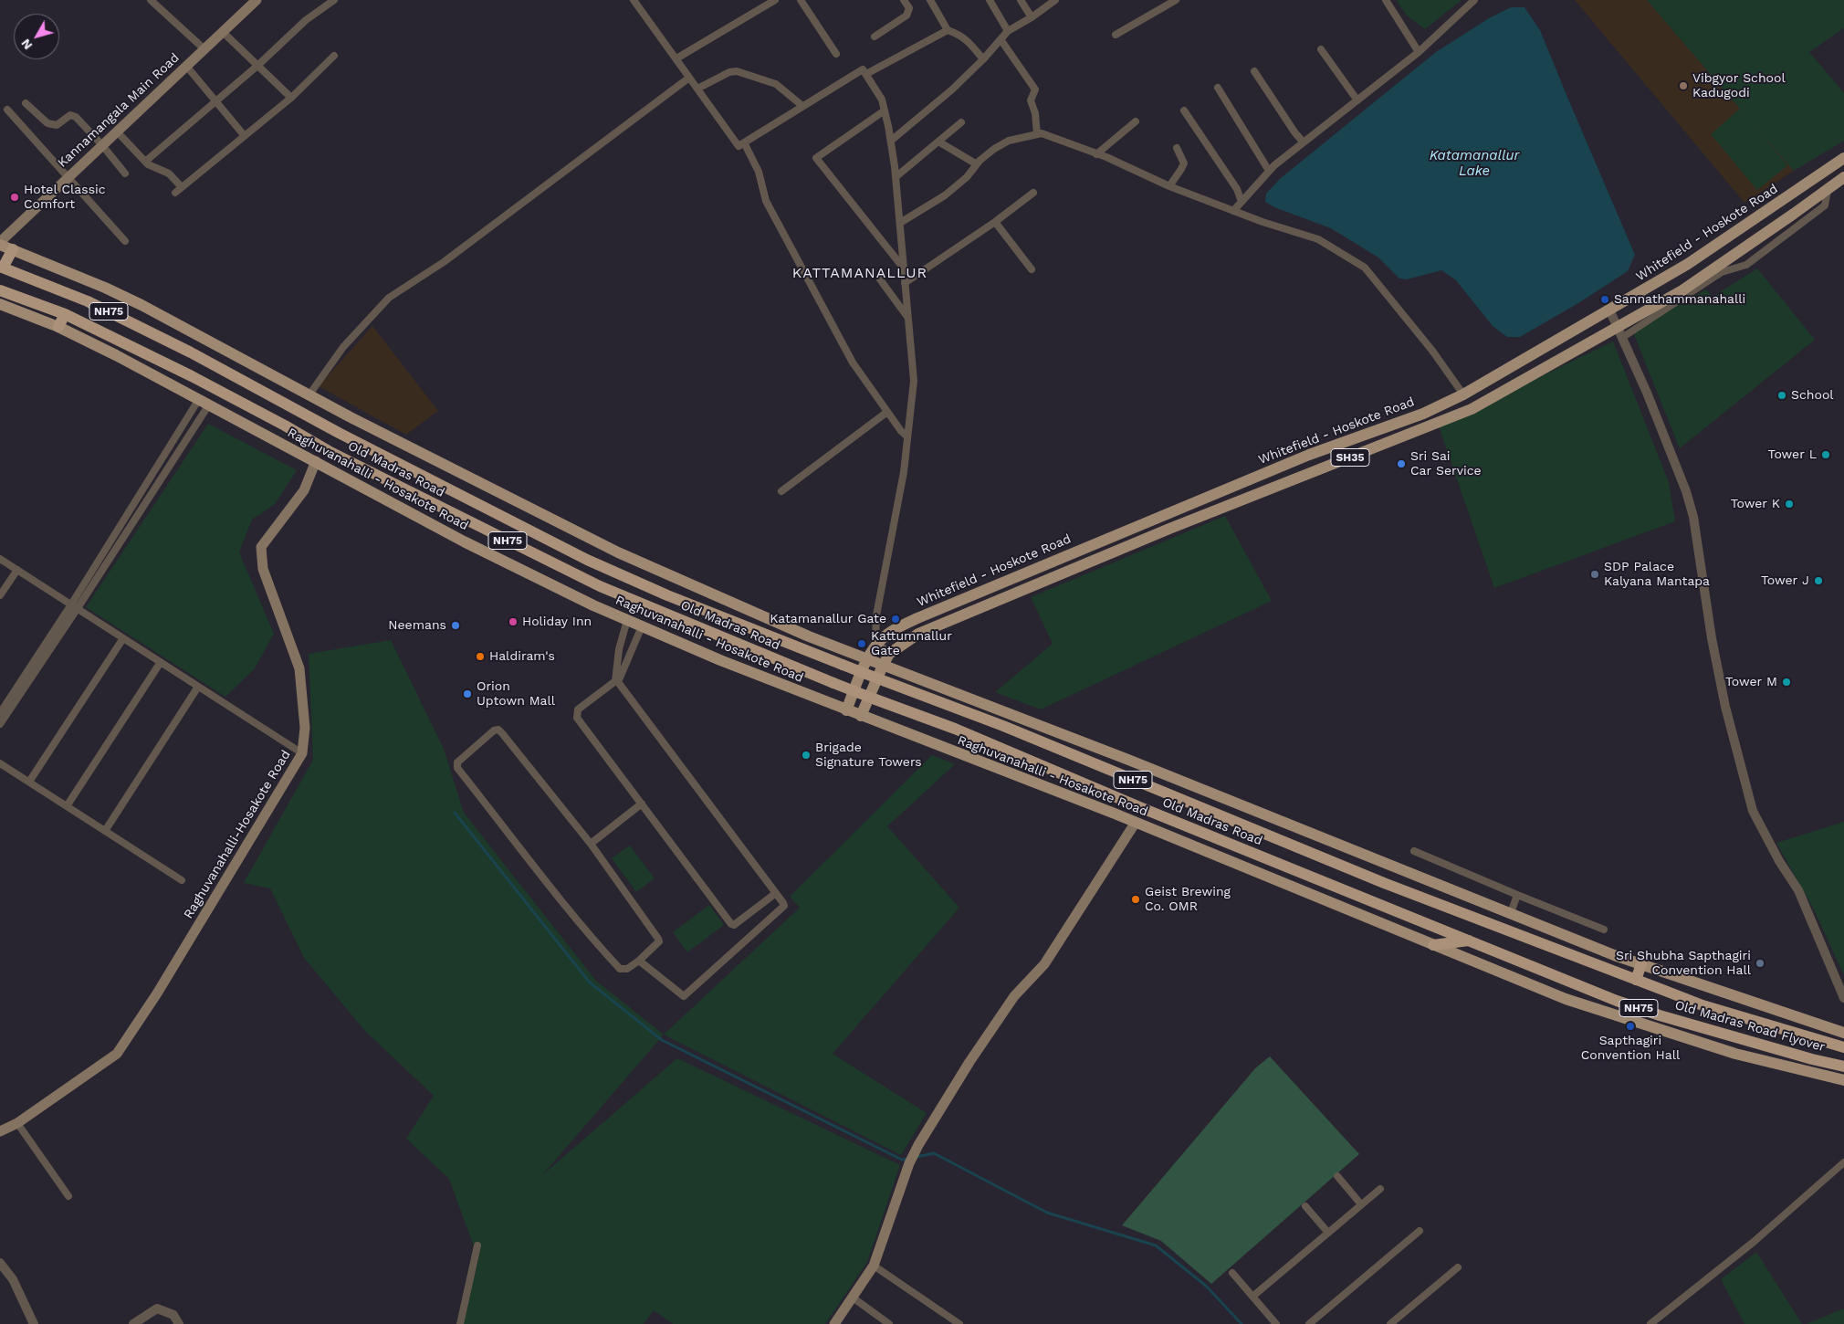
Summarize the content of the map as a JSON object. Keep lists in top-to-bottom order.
{
  "streets": {
    "highway": ["NH75", "Old Madras Road", "Old Madras Road Flyover"],
    "main road": [
      "Kannamangala Main Road",
      "Whitefield - Hoskote Road",
      "SH35",
      "Raghuvanahalli - Hosakote Road",
      "Raghuvanahalli-Hosakote Road"
    ]
  },
  "crossings": [
    ["Kannamangala Main Road", "Old Madras Road"],
    ["Whitefield - Hoskote Road", "Old Madras Road"],
    ["Whitefield - Hoskote Road", "Raghuvanahalli - Hosakote Road"],
    ["NH75", "Old Madras Road Flyover"],
    ["SH35", "Old Madras Road"],
    ["SH35", "Raghuvanahalli - Hosakote Road"],
    ["Old Madras Road", "Old Madras Road Flyover"],
    ["Raghuvanahalli - Hosakote Road", "Raghuvanahalli-Hosakote Road"]
  ],
  "districts": ["KATTAMANALLUR"],
  "water": ["Katamanallur Lake"],
  "places": [
    "Vibgyor School Kadugodi",
    "Hotel Classic Comfort",
    "Sannathammanahalli",
    "School",
    "Tower L",
    "Sri Sai Car Service",
    "Tower K",
    "SDP Palace Kalyana Mantapa",
    "Tower J",
    "Katamanallur Gate",
    "Holiday Inn",
    "Neemans",
    "Kattumnallur Gate",
    "Haldiram's",
    "Tower M",
    "Orion Uptown Mall",
    "Brigade Signature Towers",
    "Geist Brewing Co. OMR",
    "Sri Shubha Sapthagiri Convention Hall",
    "Sapthagiri Convention Hall"
  ],
  "north": "bottom left"
}
